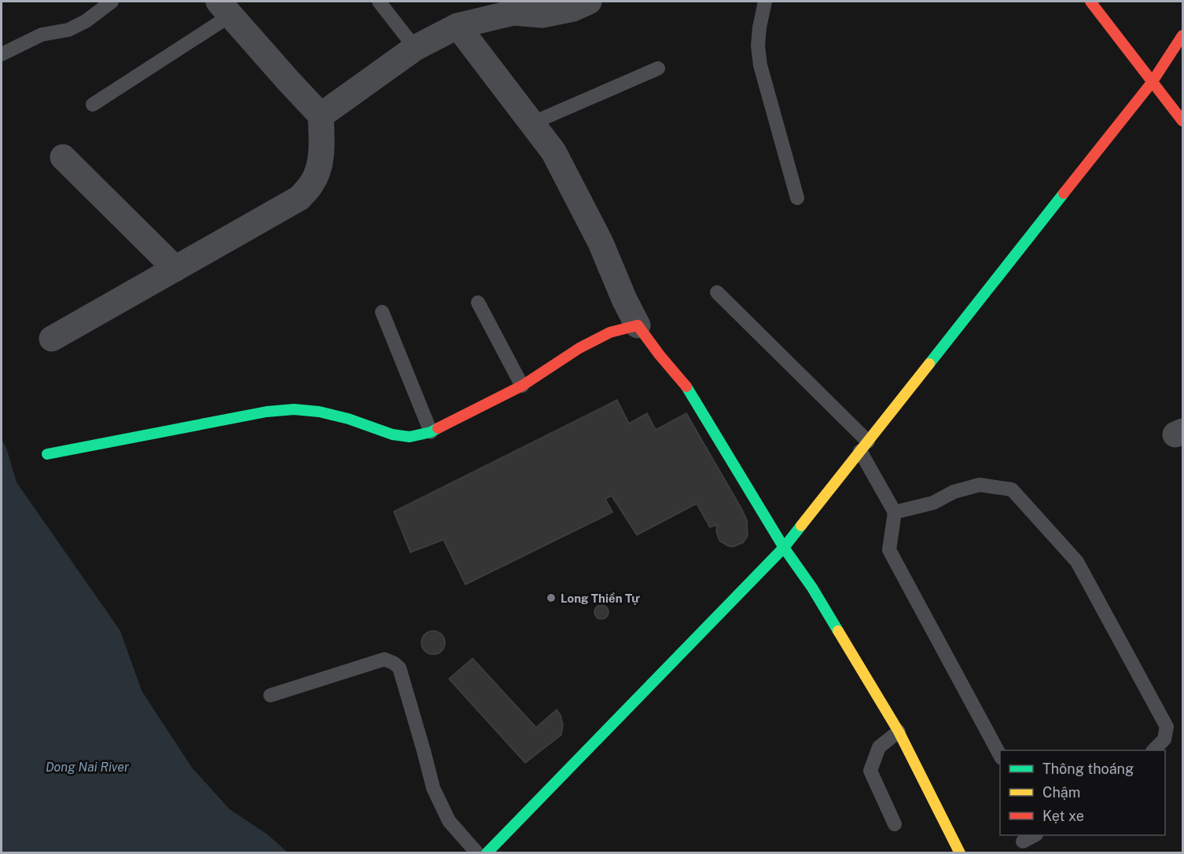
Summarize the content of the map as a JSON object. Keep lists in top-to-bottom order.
{
  "water": ["Dong Nai River"],
  "places": ["Long Thiền Tự"],
  "legend": ["Thông thoáng", "Chậm", "Kẹt xe"]
}
